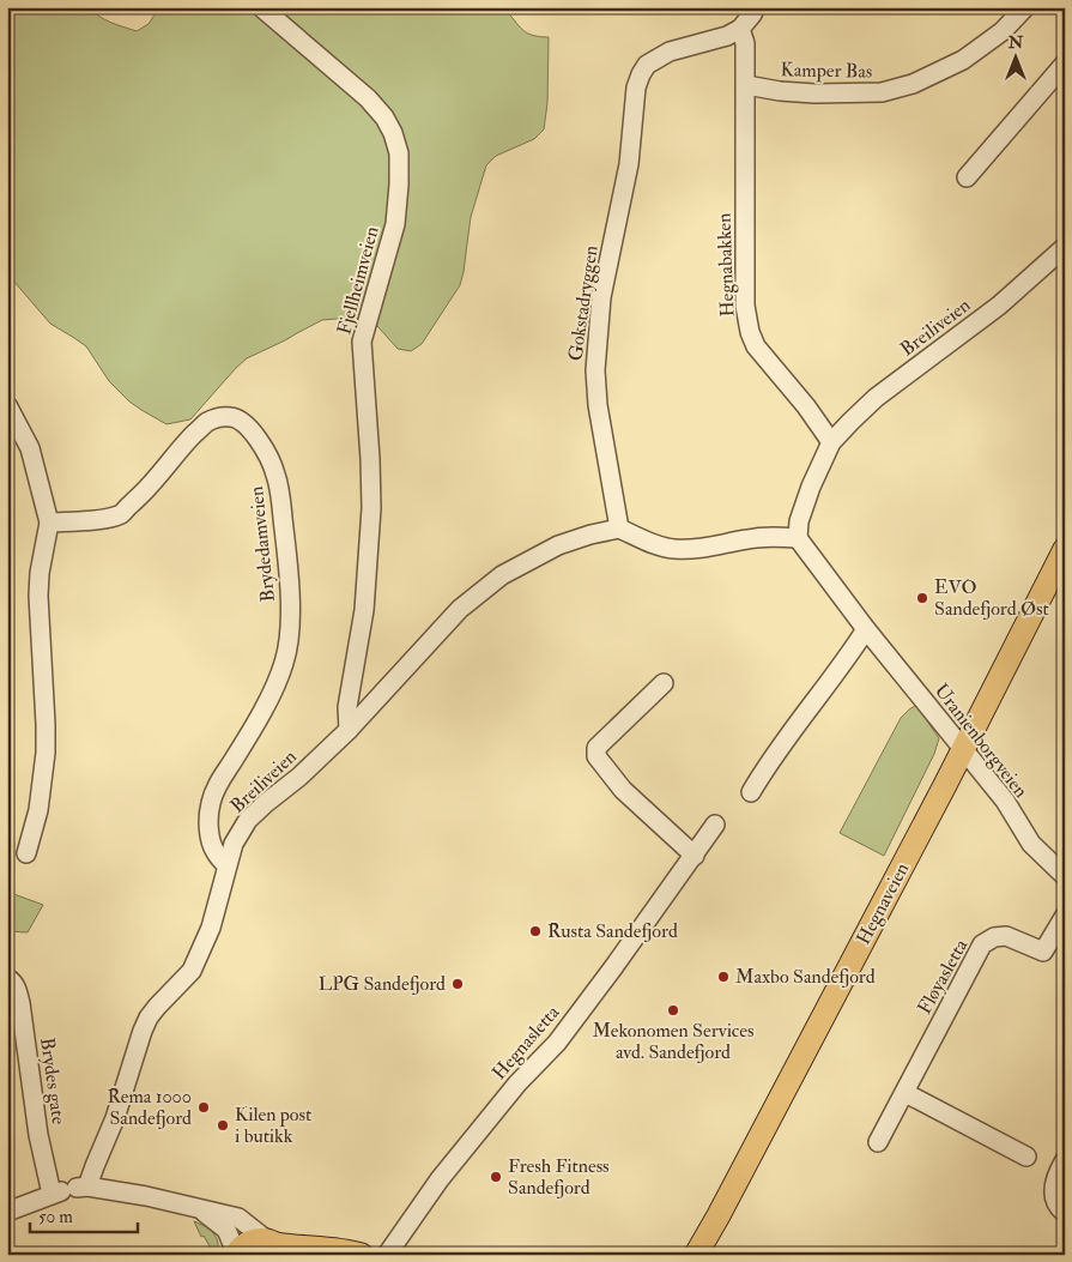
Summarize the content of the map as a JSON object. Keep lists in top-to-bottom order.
{
  "streets": {
    "main road": ["Hegnaveien"],
    "street": [
      "Kamper Bas",
      "Hegnabakken",
      "Fjellheimveien",
      "Gokstadryggen",
      "Breiliveien",
      "Brydedamveien",
      "Uranienborgveien",
      "Fløyasletta",
      "Hegnasletta",
      "Brydes gate"
    ]
  },
  "crossings": [
    ["Kamper Bas", "Hegnabakken"],
    ["Hegnabakken", "Gokstadryggen"],
    ["Hegnabakken", "Breiliveien"],
    ["Fjellheimveien", "Breiliveien"],
    ["Gokstadryggen", "Breiliveien"],
    ["Breiliveien", "Brydedamveien"],
    ["Breiliveien", "Brydes gate"],
    ["Uranienborgveien", "Hegnaveien"]
  ],
  "places": [
    "EVO Sandefjord Øst",
    "Rusta Sandefjord",
    "Maxbo Sandefjord",
    "LPG Sandefjord",
    "Mekonomen Services avd. Sandefjord",
    "Rema 1000 Sandefjord",
    "Kilen post i butikk",
    "Fresh Fitness Sandefjord"
  ],
  "scale_bar": "50 m",
  "north": "top"
}
